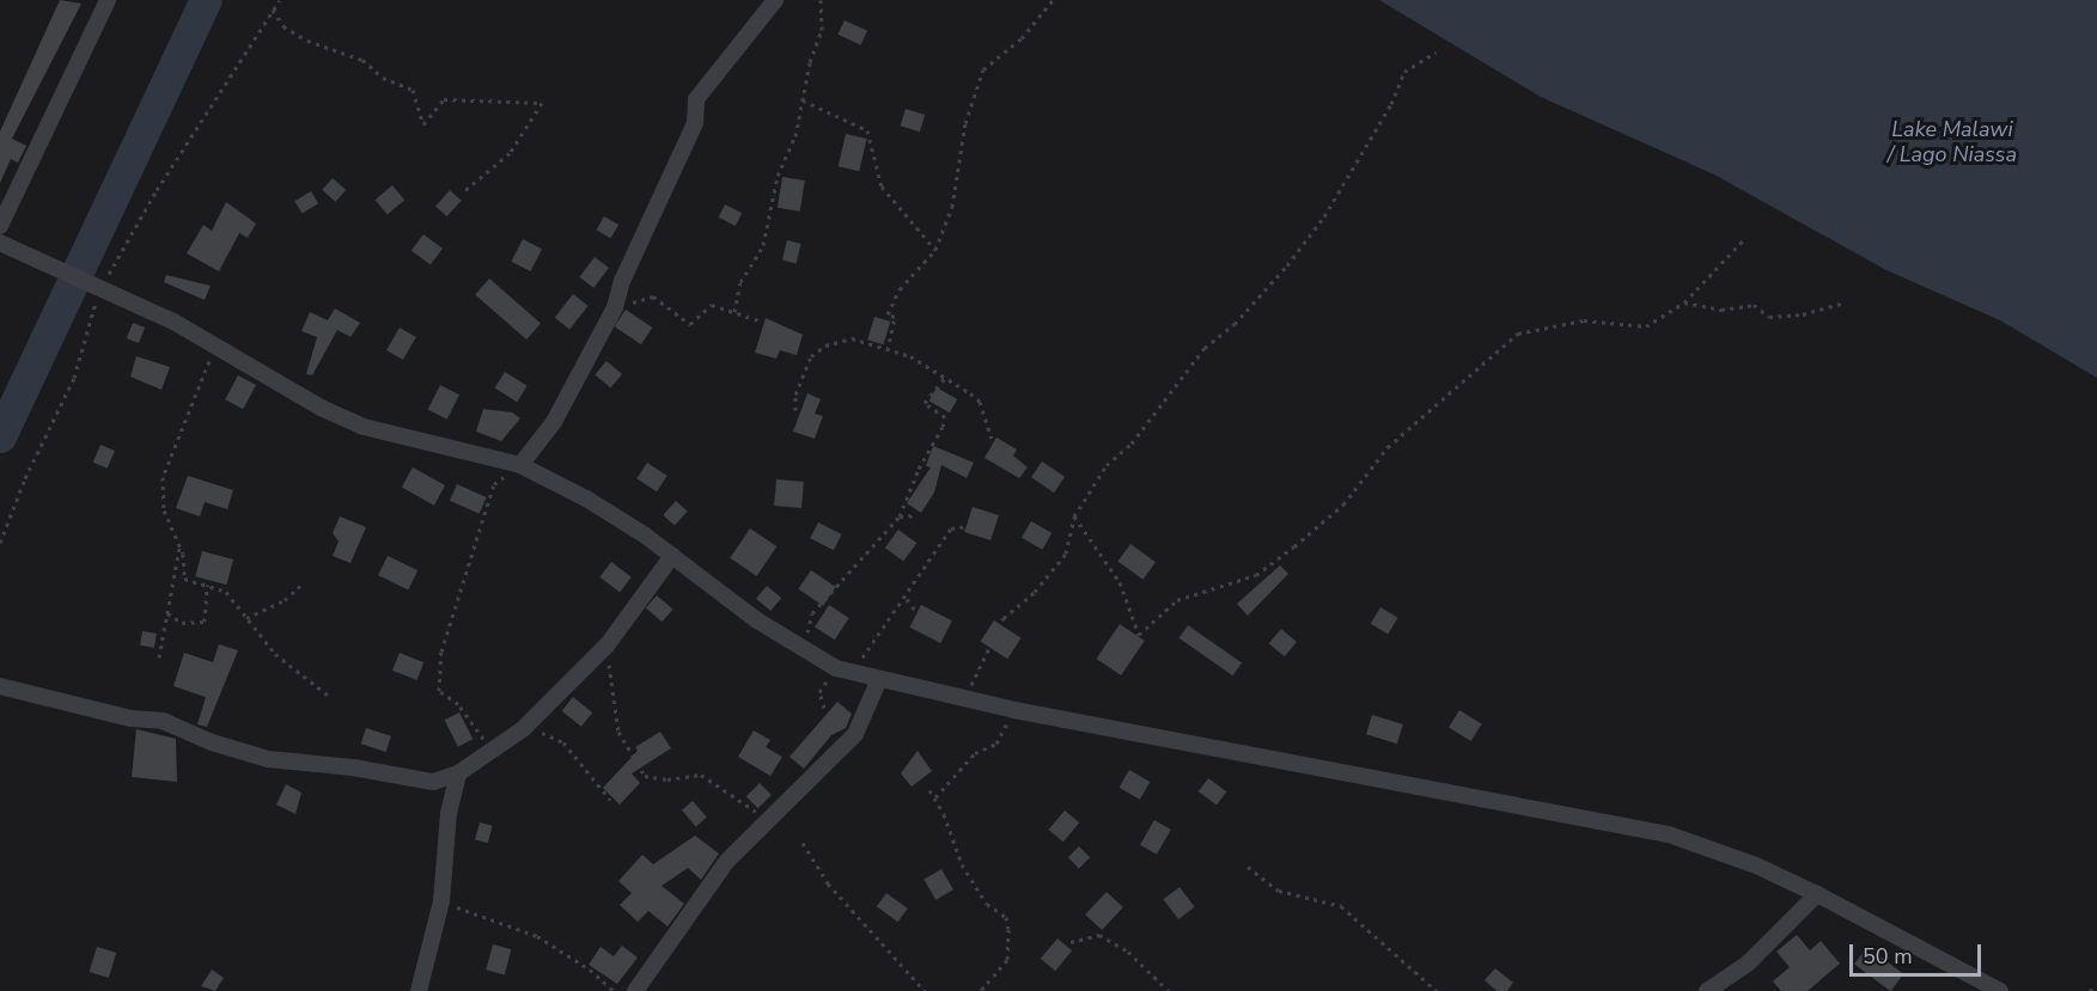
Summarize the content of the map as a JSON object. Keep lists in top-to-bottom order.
{
  "water": ["Lake Malawi / Lago Niassa"],
  "scale_bar": "50 m"
}
